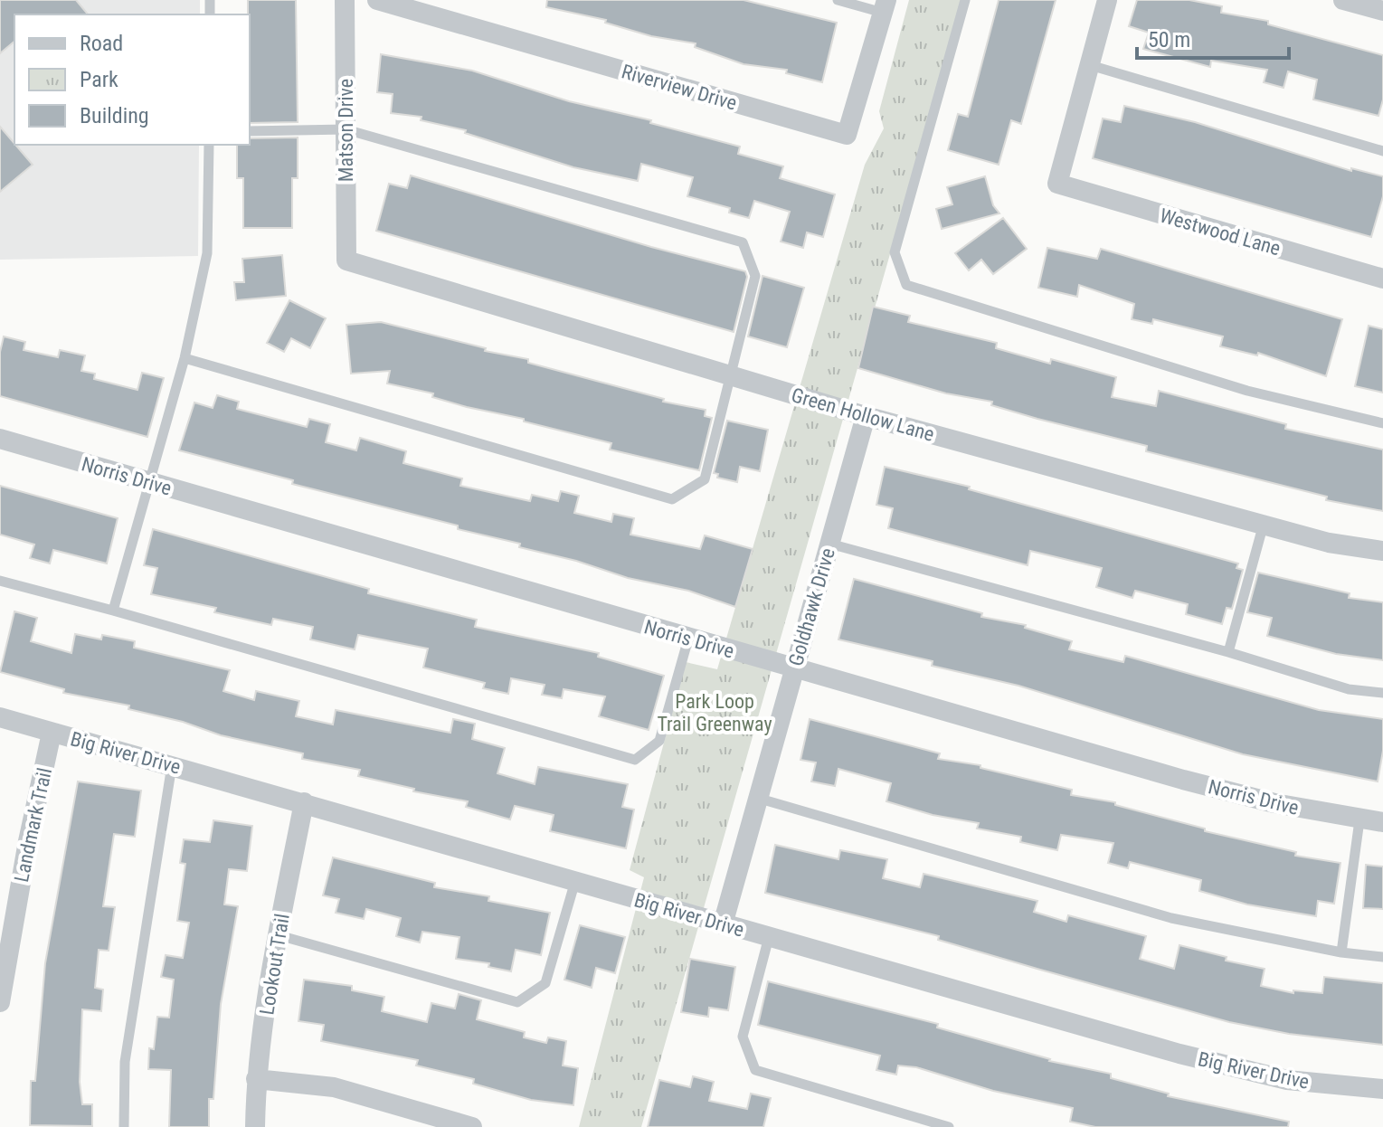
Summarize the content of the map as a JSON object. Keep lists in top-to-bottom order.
{
  "streets": {
    "street": [
      "Riverview Drive",
      "Matson Drive",
      "Westwood Lane",
      "Green Hollow Lane",
      "Norris Drive",
      "Goldhawk Drive",
      "Big River Drive",
      "Landmark Trail",
      "Lookout Trail"
    ]
  },
  "crossings": [
    ["Matson Drive", "Green Hollow Lane"],
    ["Green Hollow Lane", "Goldhawk Drive"],
    ["Norris Drive", "Goldhawk Drive"],
    ["Goldhawk Drive", "Big River Drive"],
    ["Big River Drive", "Landmark Trail"],
    ["Big River Drive", "Lookout Trail"]
  ],
  "parks": ["Park Loop Trail Greenway"],
  "legend": ["Road", "Park", "Building"],
  "scale_bar": "50 m"
}
